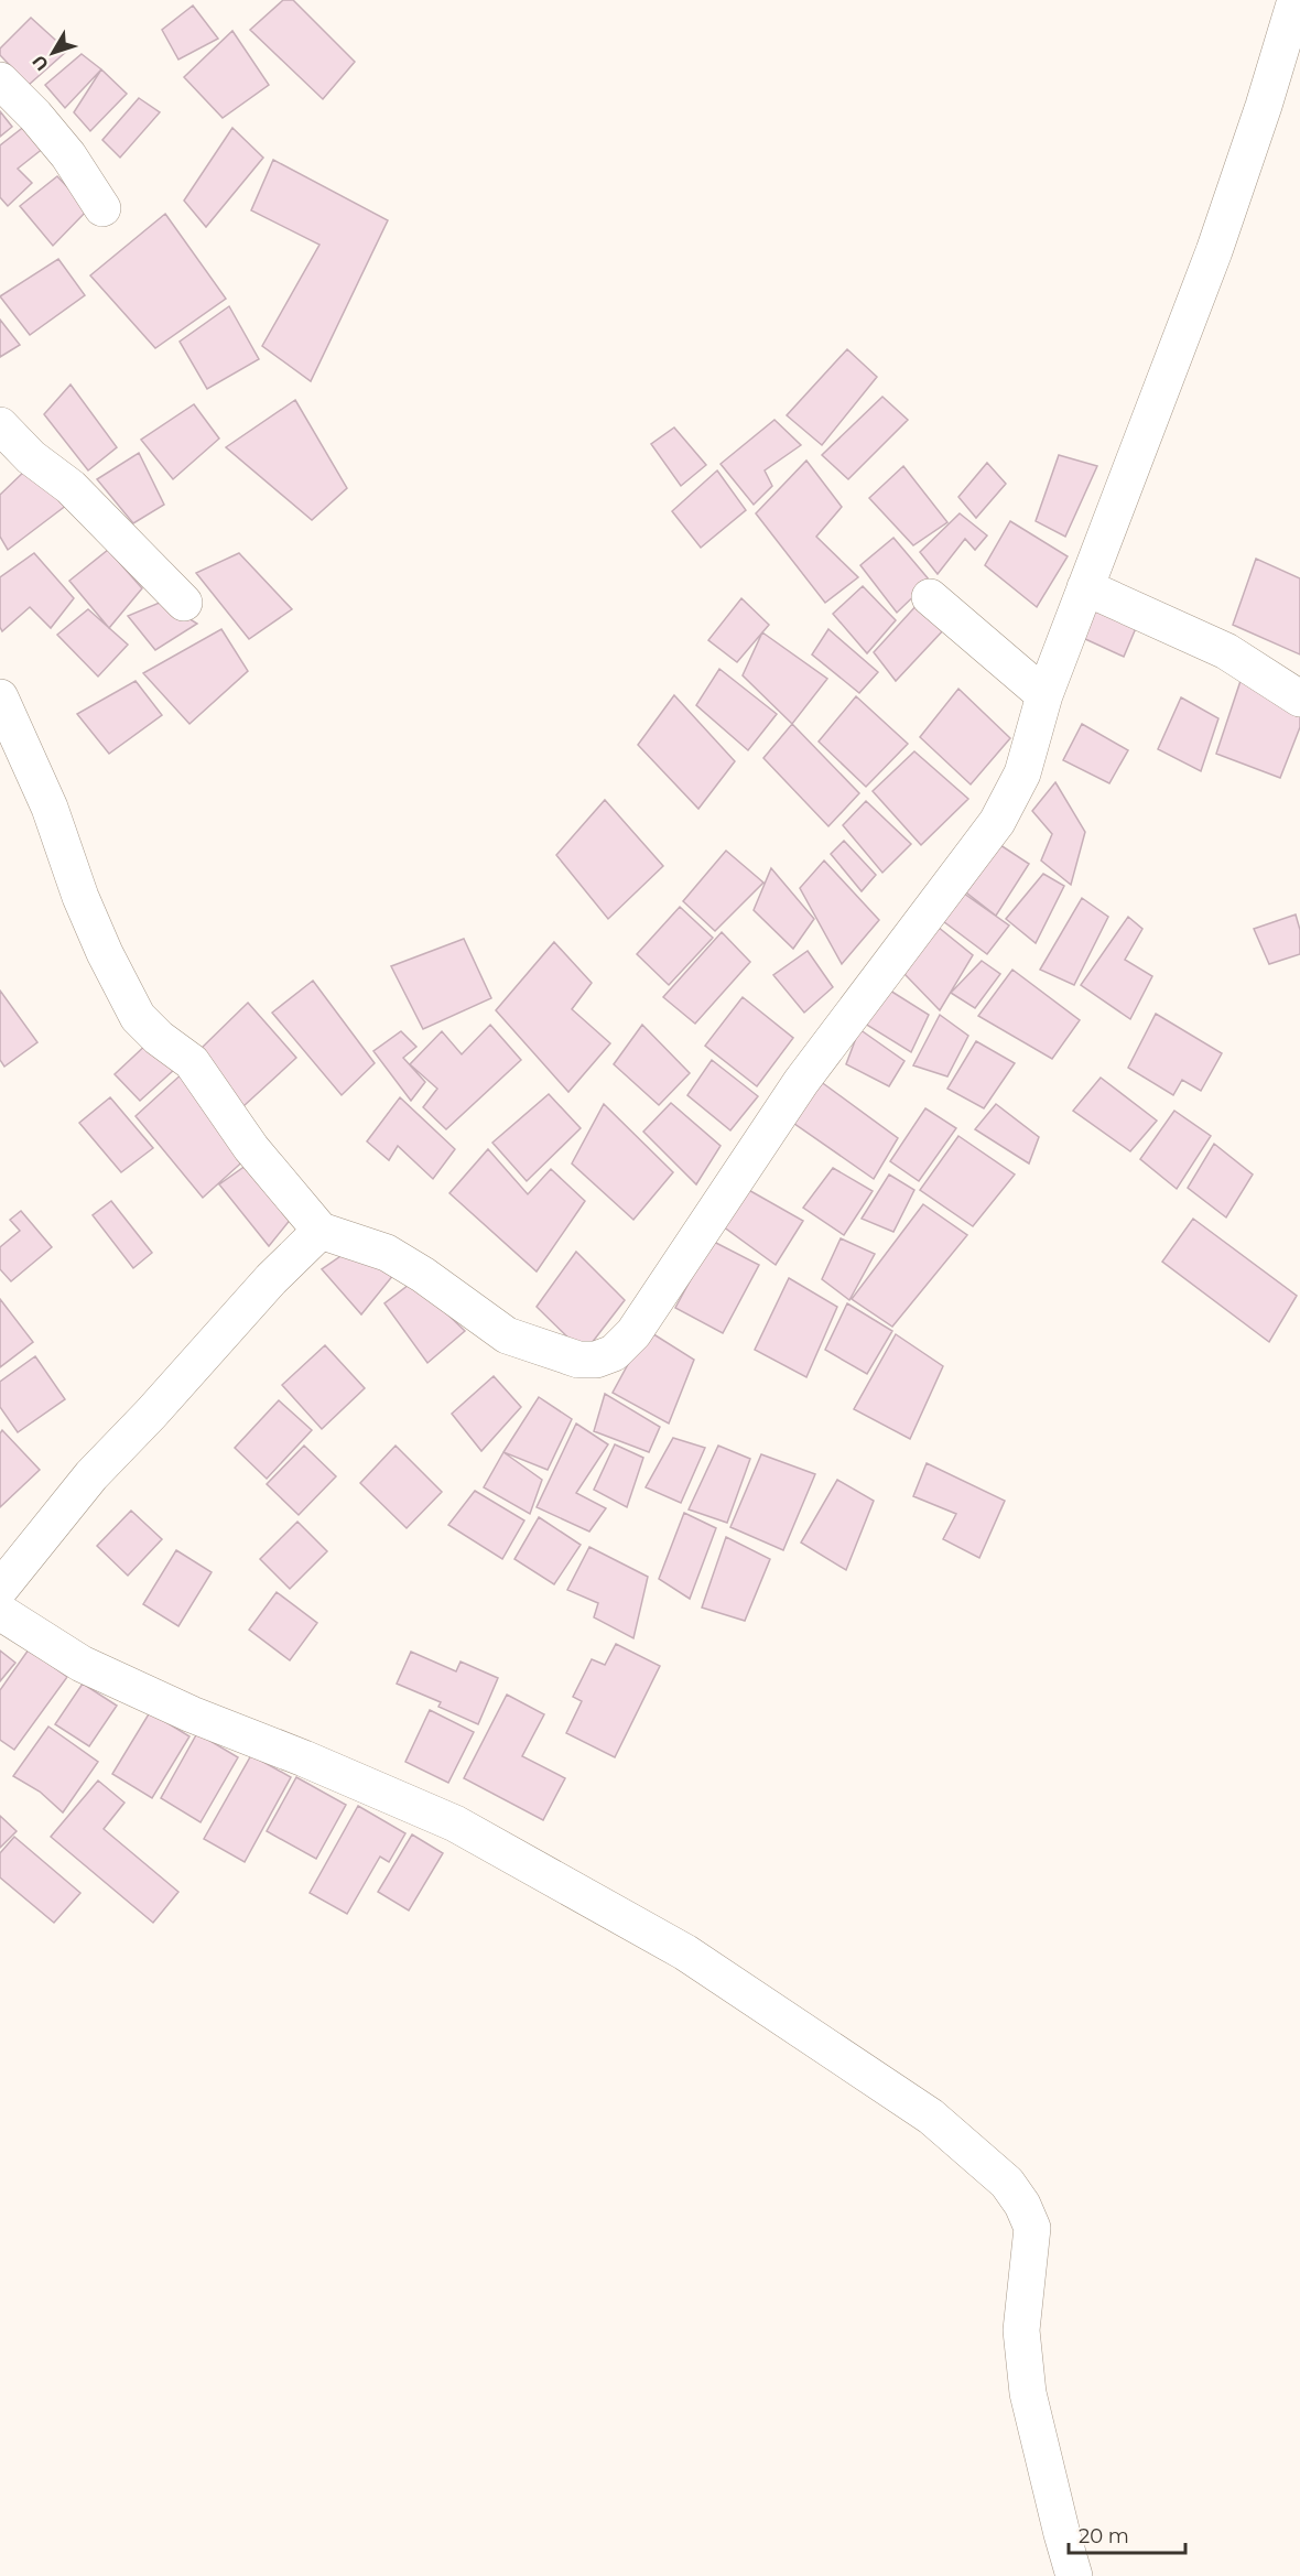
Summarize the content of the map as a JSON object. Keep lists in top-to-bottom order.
{
  "scale_bar": "20 m",
  "north": "bottom left"
}
